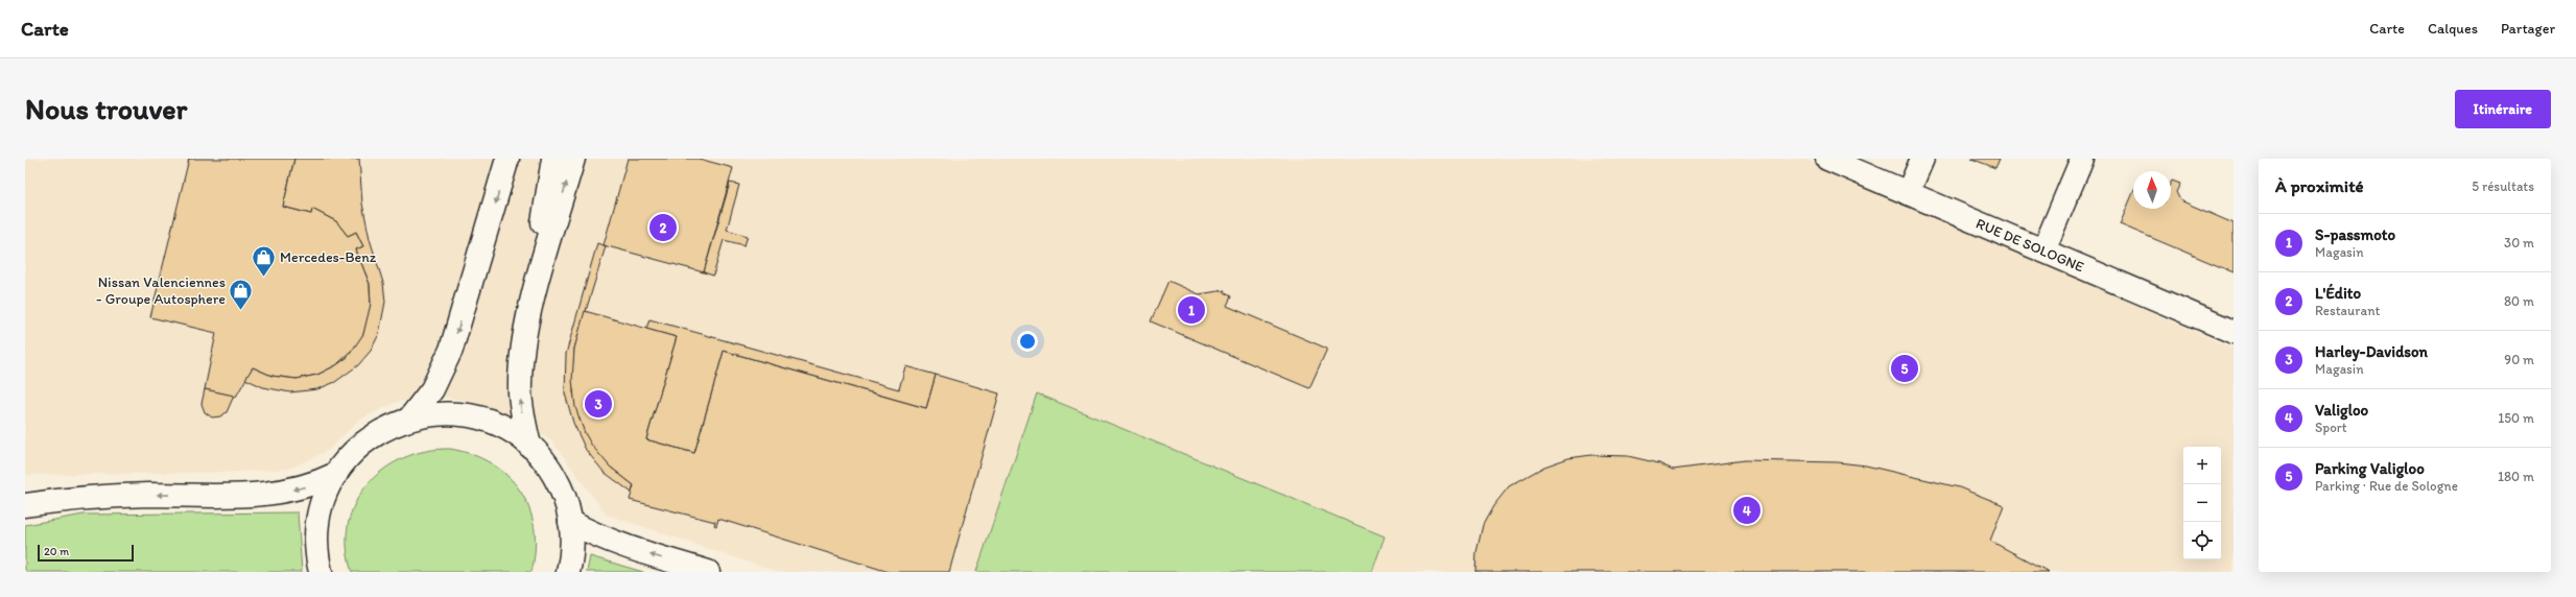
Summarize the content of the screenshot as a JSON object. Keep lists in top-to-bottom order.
{
  "streets": {
    "main road": ["RUE DE SOLOGNE"]
  },
  "places": {
    "shop": ["Mercedes-Benz", "Nissan Valenciennes - Groupe Autosphere"]
  },
  "scale_bar": "20 m",
  "north": "top",
  "page": {
    "header": "Carte",
    "nav": ["Carte", "Calques", "Partager"],
    "buttons": "Itinéraire",
    "title": "Nous trouver",
    "heading": ["À proximité", "5 résultats"],
    "pins": [
      "2",
      "1",
      "5",
      "3",
      "4"
    ],
    "list": [
      {
        "mark": "1",
        "name": "S-passmoto",
        "note": "Magasin",
        "value": "30 m"
      },
      {
        "mark": "2",
        "name": "L'Édito",
        "note": "Restaurant",
        "value": "80 m"
      },
      {
        "mark": "3",
        "name": "Harley-Davidson",
        "note": "Magasin",
        "value": "90 m"
      },
      {
        "mark": "4",
        "name": "Valigloo",
        "note": "Sport",
        "value": "150 m"
      },
      {
        "mark": "5",
        "name": "Parking Valigloo",
        "note": "Parking · Rue de Sologne",
        "value": "180 m"
      }
    ],
    "map_buttons": ["+", "−"],
    "scale": "20 m"
  }
}
